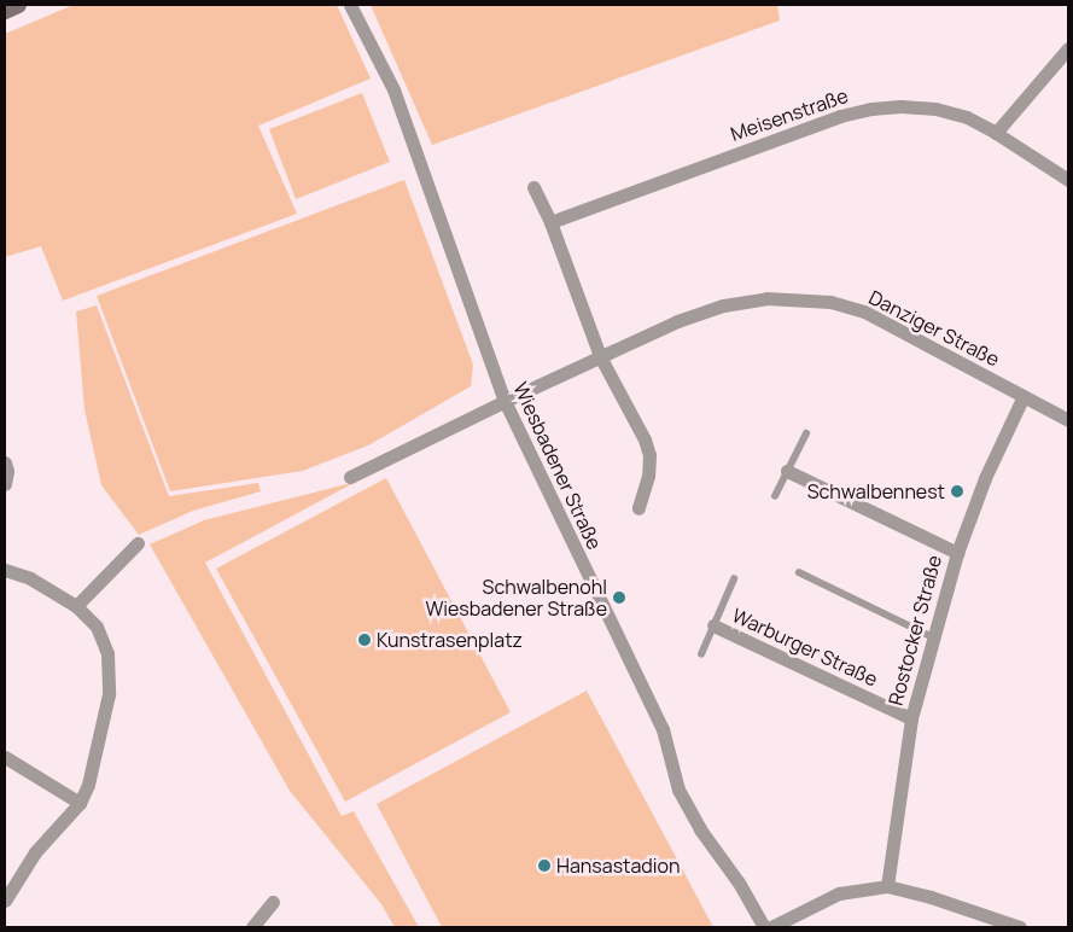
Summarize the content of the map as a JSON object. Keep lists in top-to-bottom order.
{
  "streets": {
    "street": [
      "Meisenstraße",
      "Danziger Straße",
      "Wiesbadener Straße",
      "Rostocker Straße",
      "Warburger Straße"
    ]
  },
  "crossings": [
    ["Danziger Straße", "Wiesbadener Straße"],
    ["Danziger Straße", "Rostocker Straße"],
    ["Rostocker Straße", "Warburger Straße"]
  ],
  "places": [
    "Schwalbennest",
    "Schwalbenohl Wiesbadener Straße",
    "Kunstrasenplatz",
    "Hansastadion"
  ]
}
